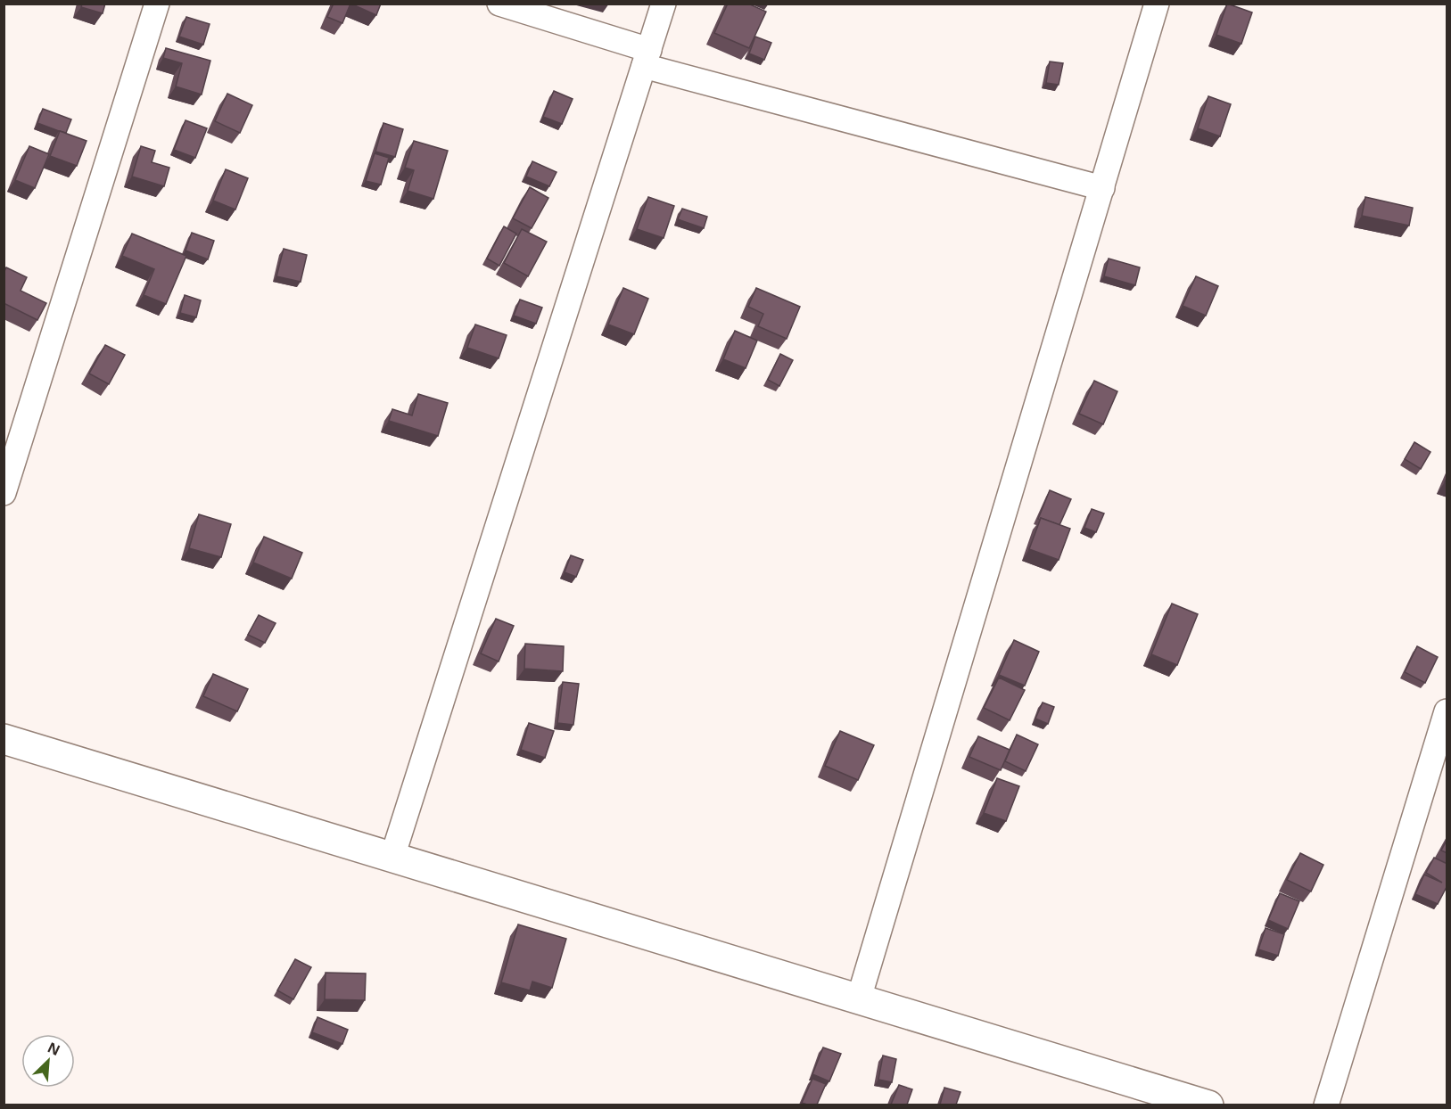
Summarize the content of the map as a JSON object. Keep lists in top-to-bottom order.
{
  "north": "top right"
}
